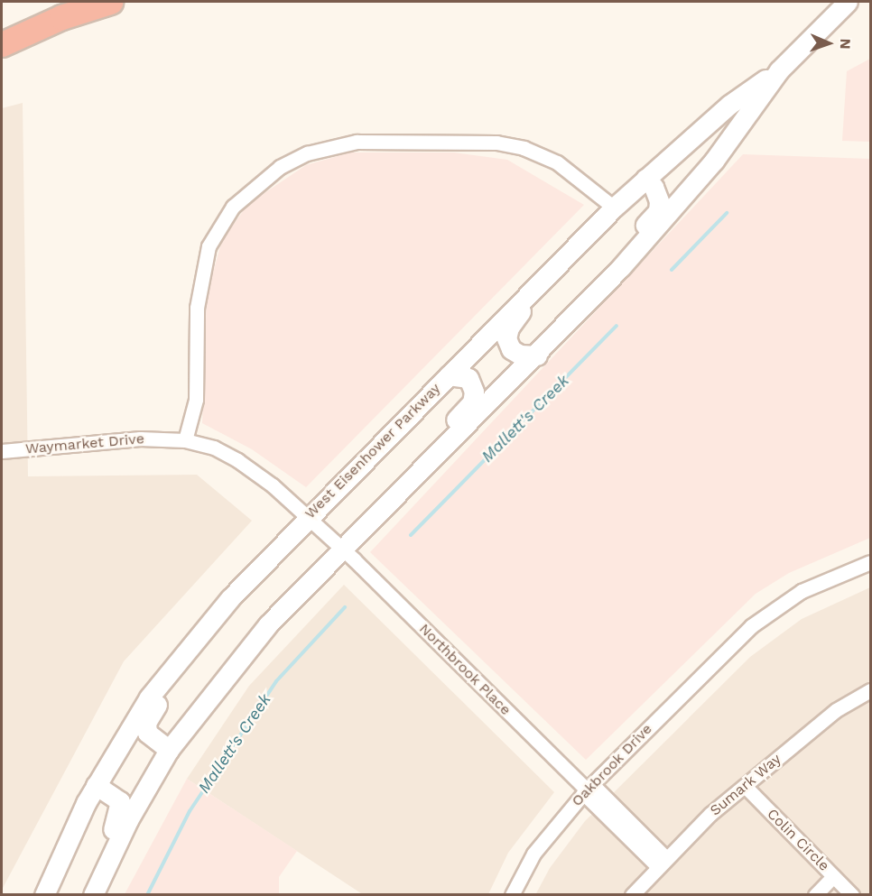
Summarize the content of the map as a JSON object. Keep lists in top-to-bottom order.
{
  "streets": {
    "main road": ["West Eisenhower Parkway"],
    "street": [
      "Waymarket Drive",
      "Northbrook Place",
      "Oakbrook Drive",
      "Sumark Way",
      "Colin Circle"
    ]
  },
  "crossings": [
    ["Waymarket Drive", "West Eisenhower Parkway"],
    ["Waymarket Drive", "Northbrook Place"],
    ["West Eisenhower Parkway", "Northbrook Place"],
    ["Northbrook Place", "Oakbrook Drive"],
    ["Northbrook Place", "Sumark Way"],
    ["Sumark Way", "Colin Circle"]
  ],
  "water": ["Mallett's Creek"],
  "north": "right"
}
